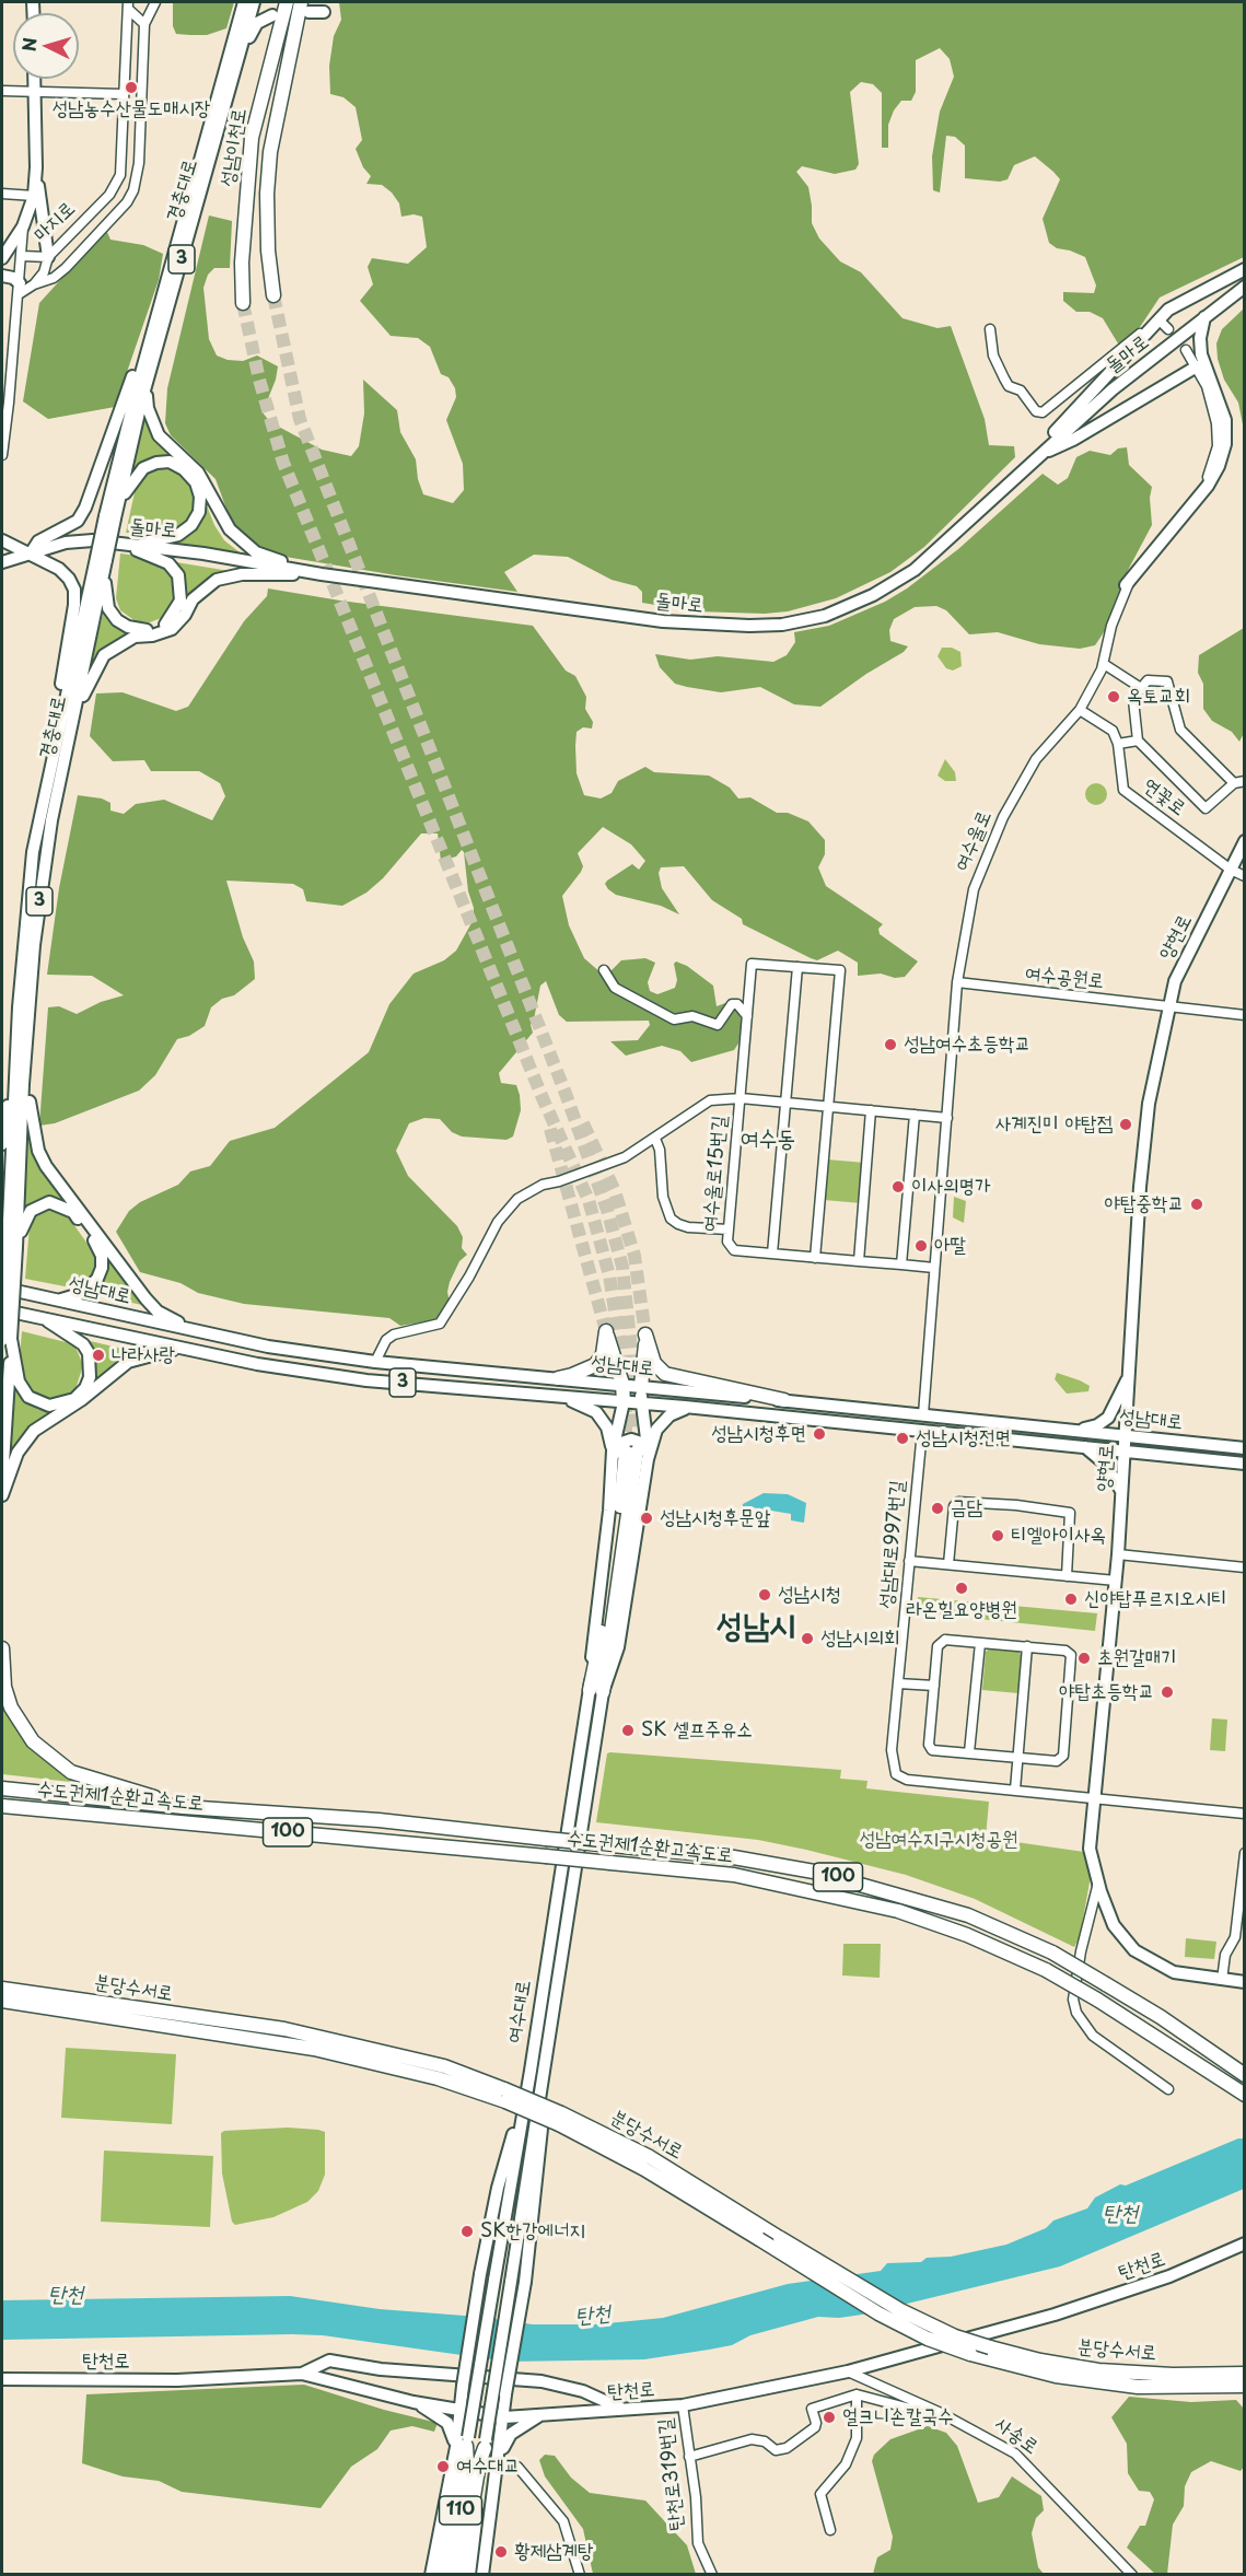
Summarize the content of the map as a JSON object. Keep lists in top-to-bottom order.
{
  "streets": {
    "highway": [
      "성남이천로",
      "수도권제1순환고속도로",
      "100",
      "분당수서로",
      "여수대로",
      "110"
    ],
    "main road": [
      "경충대로",
      "3",
      "돌마로",
      "양현로",
      "성남대로",
      "탄천로"
    ],
    "street": [
      "마지로",
      "연꽃로",
      "여수울로",
      "여수공원로",
      "여수울로15번길",
      "성남대로997번길",
      "사송로",
      "탄천로319번길"
    ]
  },
  "crossings": [
    ["연꽃로", "양현로"],
    ["여수울로", "여수공원로"],
    ["여수울로", "여수울로15번길"],
    ["여수울로", "성남대로"],
    ["양현로", "여수공원로"],
    ["양현로", "성남대로"],
    ["양현로", "성남대로997번길"],
    ["성남대로", "성남대로997번길"],
    ["여수대로", "110"],
    ["탄천로", "사송로"],
    ["탄천로", "탄천로319번길"]
  ],
  "districts": ["여수동", "성남시"],
  "water": ["탄천"],
  "parks": ["성남여수지구시청공원"],
  "places": [
    "성남농수산물도매시장",
    "옥토교회",
    "성남여수초등학교",
    "사계진미 야탑점",
    "이사의명가",
    "야탑중학교",
    "아딸",
    "나라사랑",
    "성남시청후면",
    "성남시청전면",
    "금담",
    "성남시청후문앞",
    "티엘아이사옥",
    "라온힐요양병원",
    "성남시청",
    "신야탑푸르지오시티",
    "성남시의회",
    "초원갈매기",
    "야탑초등학교",
    "SK 셀프주유소",
    "SK한강에너지",
    "얼크니손칼국수",
    "여수대교",
    "황제삼계탕"
  ],
  "north": "left"
}
